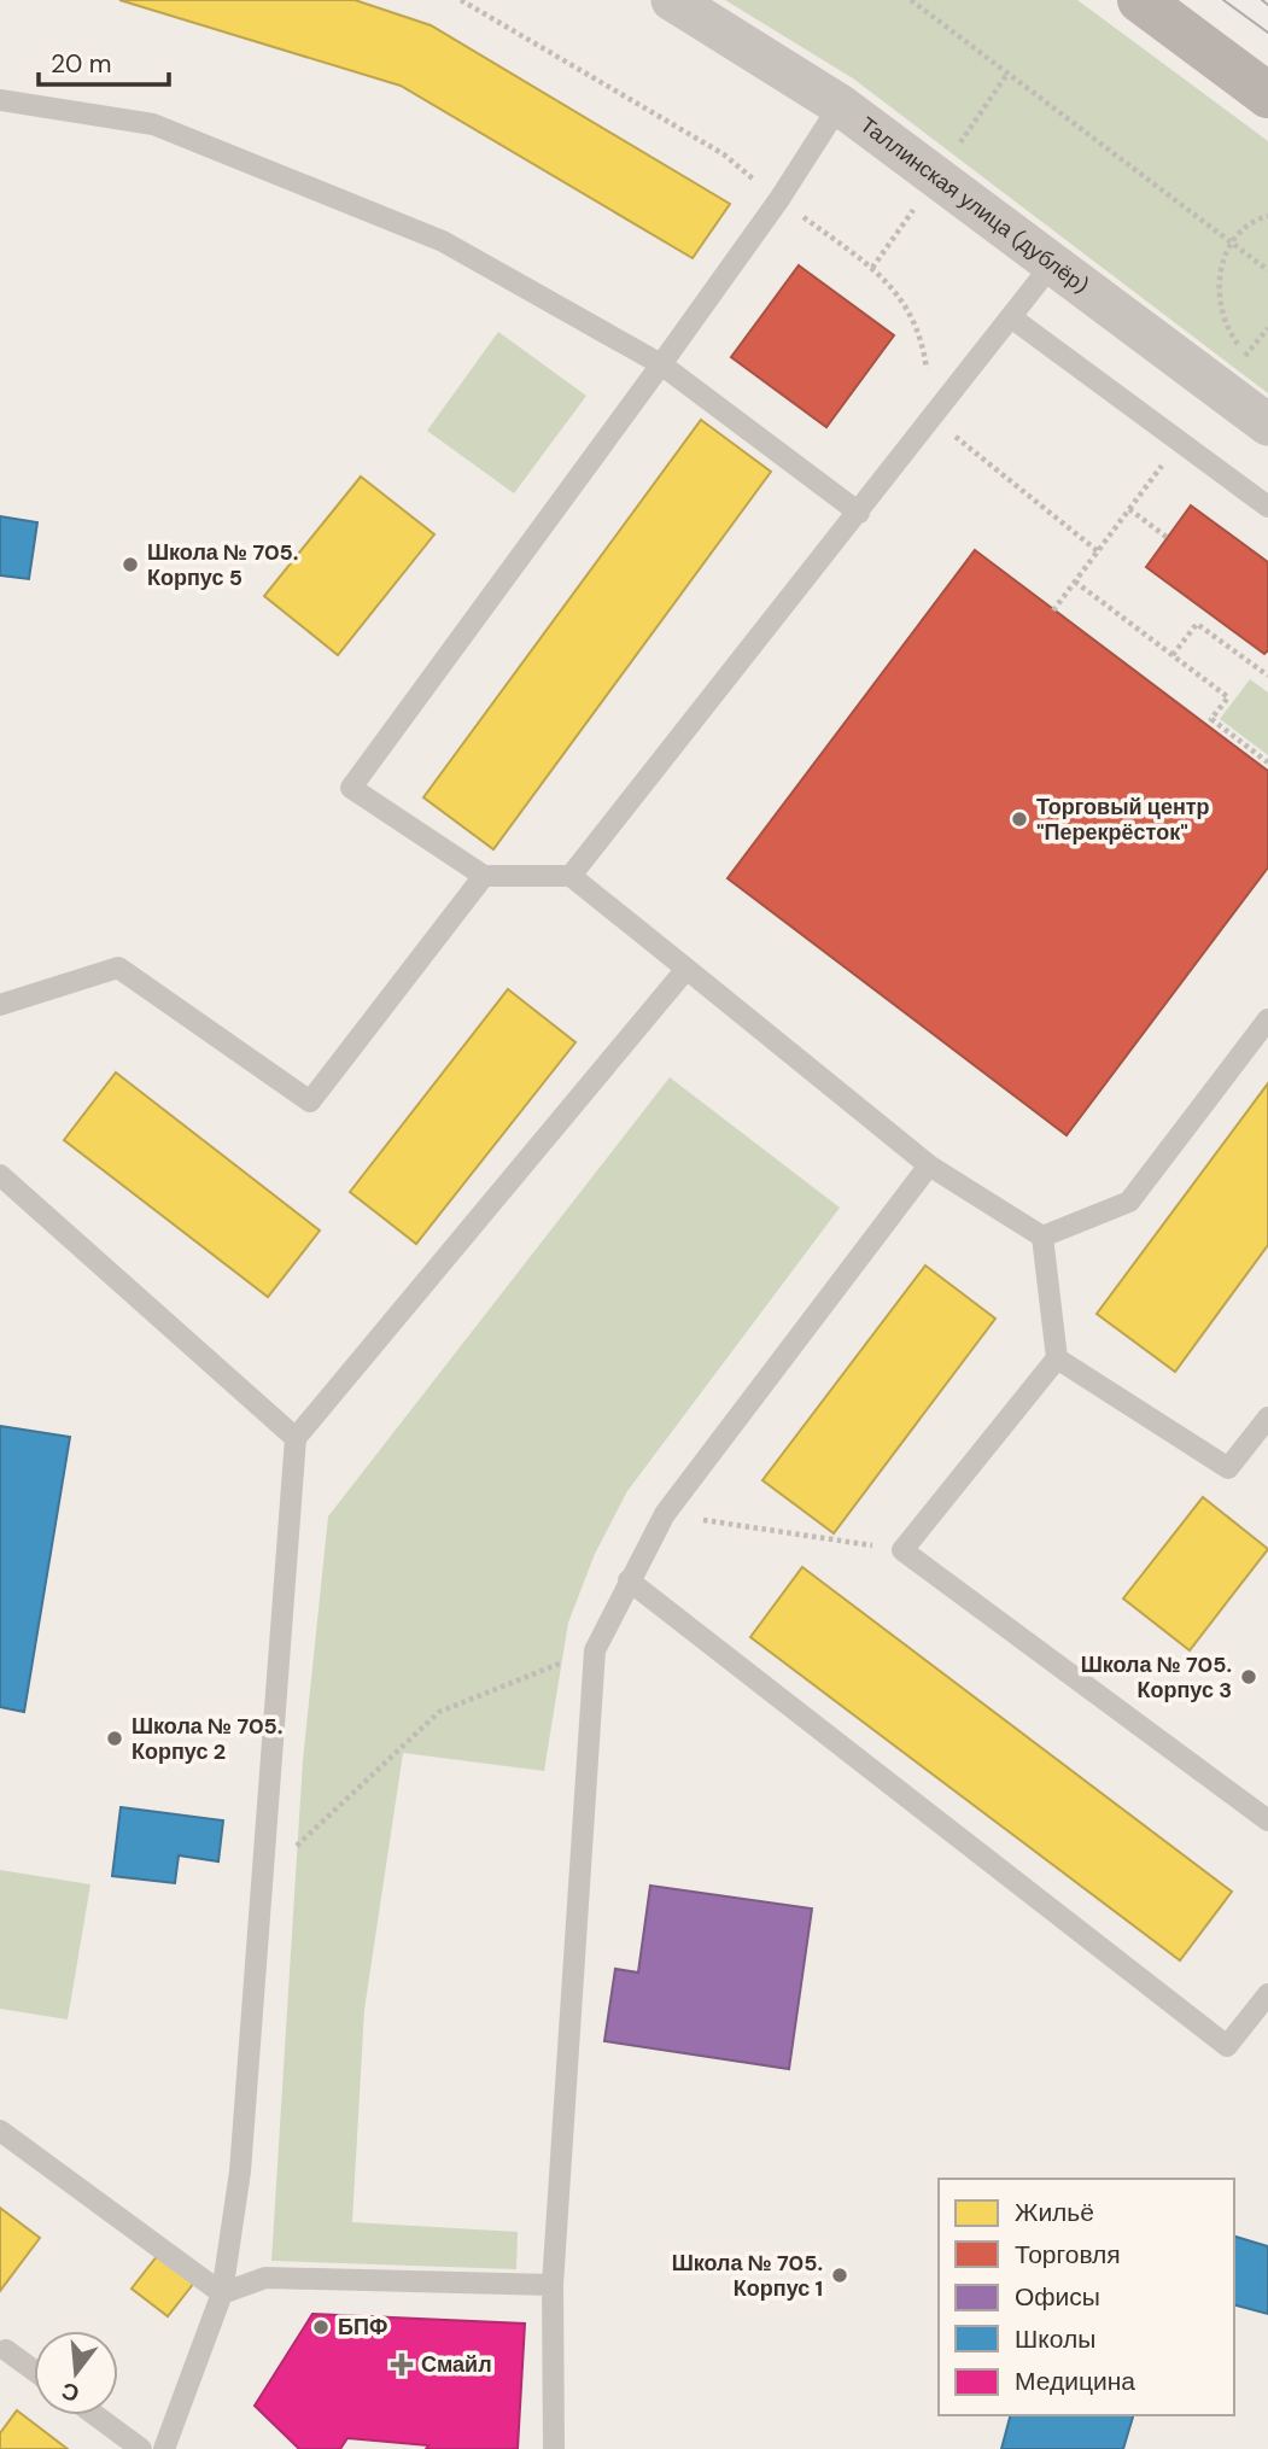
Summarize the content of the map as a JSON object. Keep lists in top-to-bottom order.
{
  "streets": {
    "street": ["Таллинская улица (дублёр)"]
  },
  "places": {
    "other": [
      "Школа № 705. Корпус 5",
      "Торговый центр \"Перекрёсток\"",
      "Школа № 705. Корпус 3",
      "Школа № 705. Корпус 2",
      "Школа № 705. Корпус 1",
      "БПФ"
    ],
    "health": ["Смайл"]
  },
  "legend": [
    "Жильё",
    "Торговля",
    "Офисы",
    "Школы",
    "Медицина"
  ],
  "scale_bar": "20 m",
  "north": "bottom"
}
